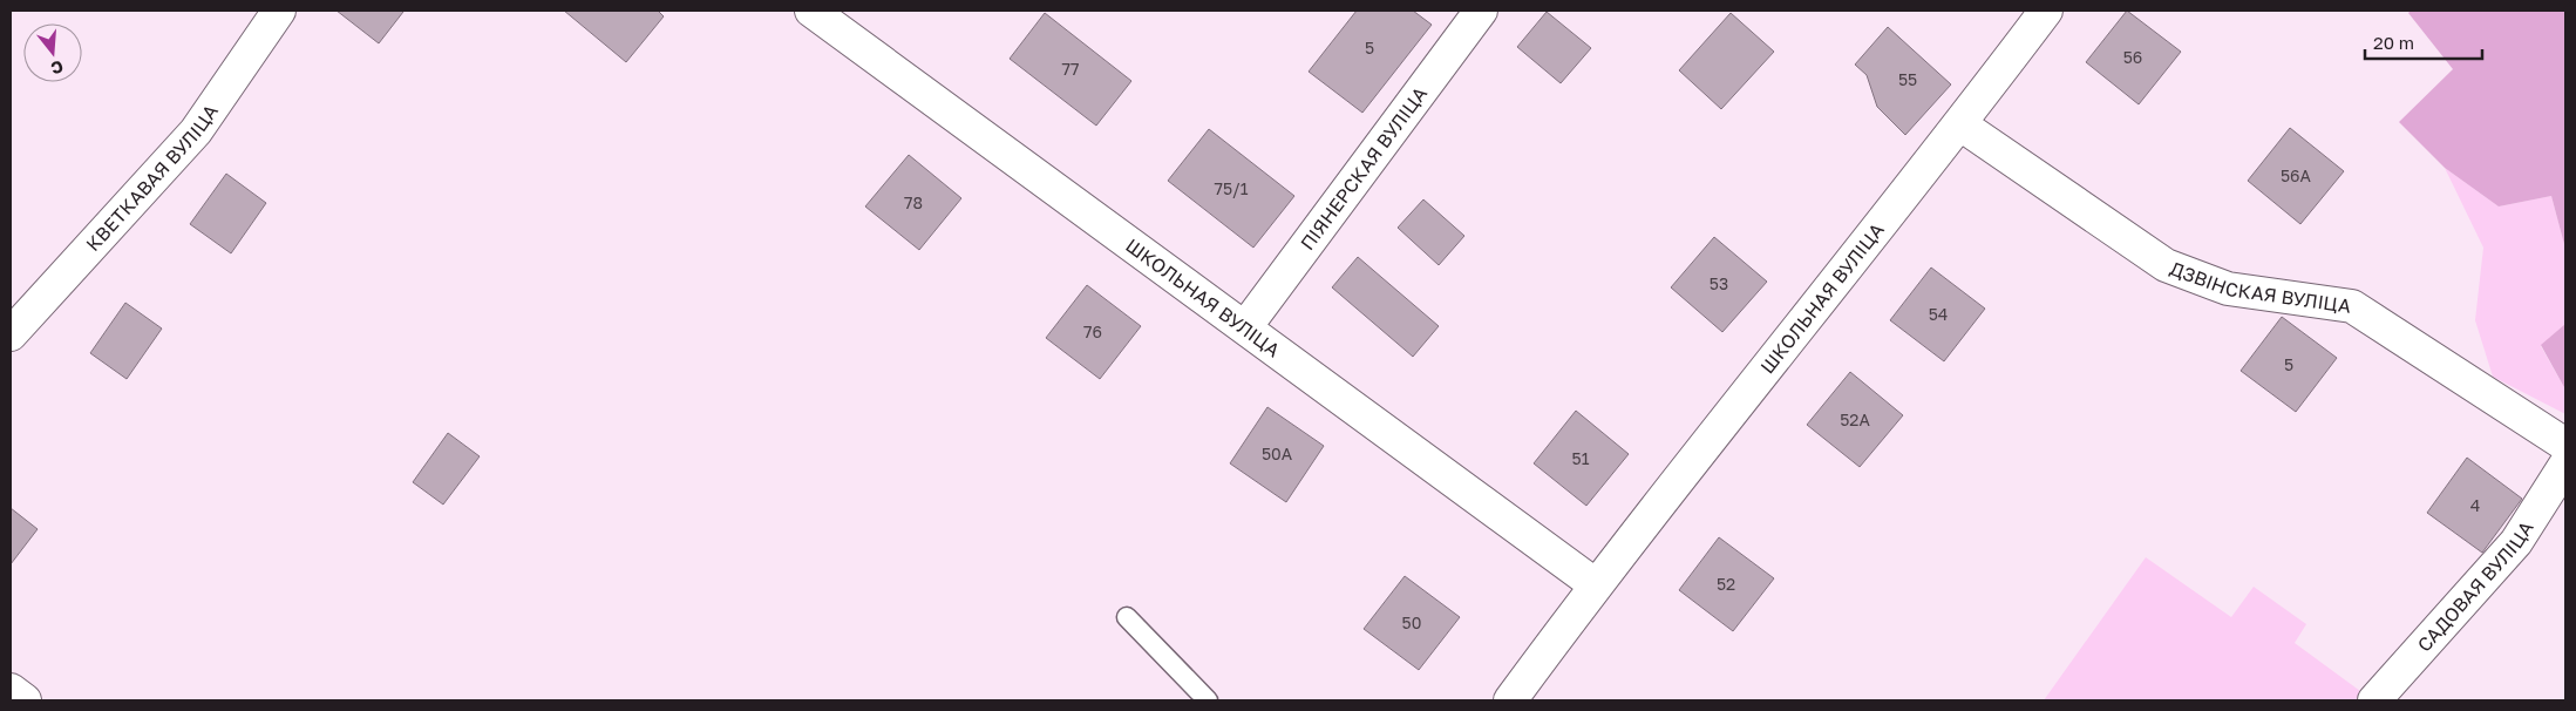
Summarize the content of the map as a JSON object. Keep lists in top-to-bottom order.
{
  "streets": {
    "street": [
      "ПІЯНЕРСКАЯ ВУЛІЦА",
      "КВЕТКАВАЯ ВУЛІЦА",
      "ДЗВІНСКАЯ ВУЛІЦА",
      "ШКОЛЬНАЯ ВУЛІЦА",
      "САДОВАЯ ВУЛІЦА"
    ]
  },
  "crossings": [
    ["ПІЯНЕРСКАЯ ВУЛІЦА", "ШКОЛЬНАЯ ВУЛІЦА"],
    ["ДЗВІНСКАЯ ВУЛІЦА", "ШКОЛЬНАЯ ВУЛІЦА"]
  ],
  "house_numbers": [
    "5",
    "56",
    "77",
    "55",
    "56А",
    "75/1",
    "78",
    "53",
    "54",
    "76",
    "5",
    "52А",
    "50А",
    "51",
    "4",
    "52",
    "50"
  ],
  "scale_bar": "20 m",
  "north": "bottom"
}
